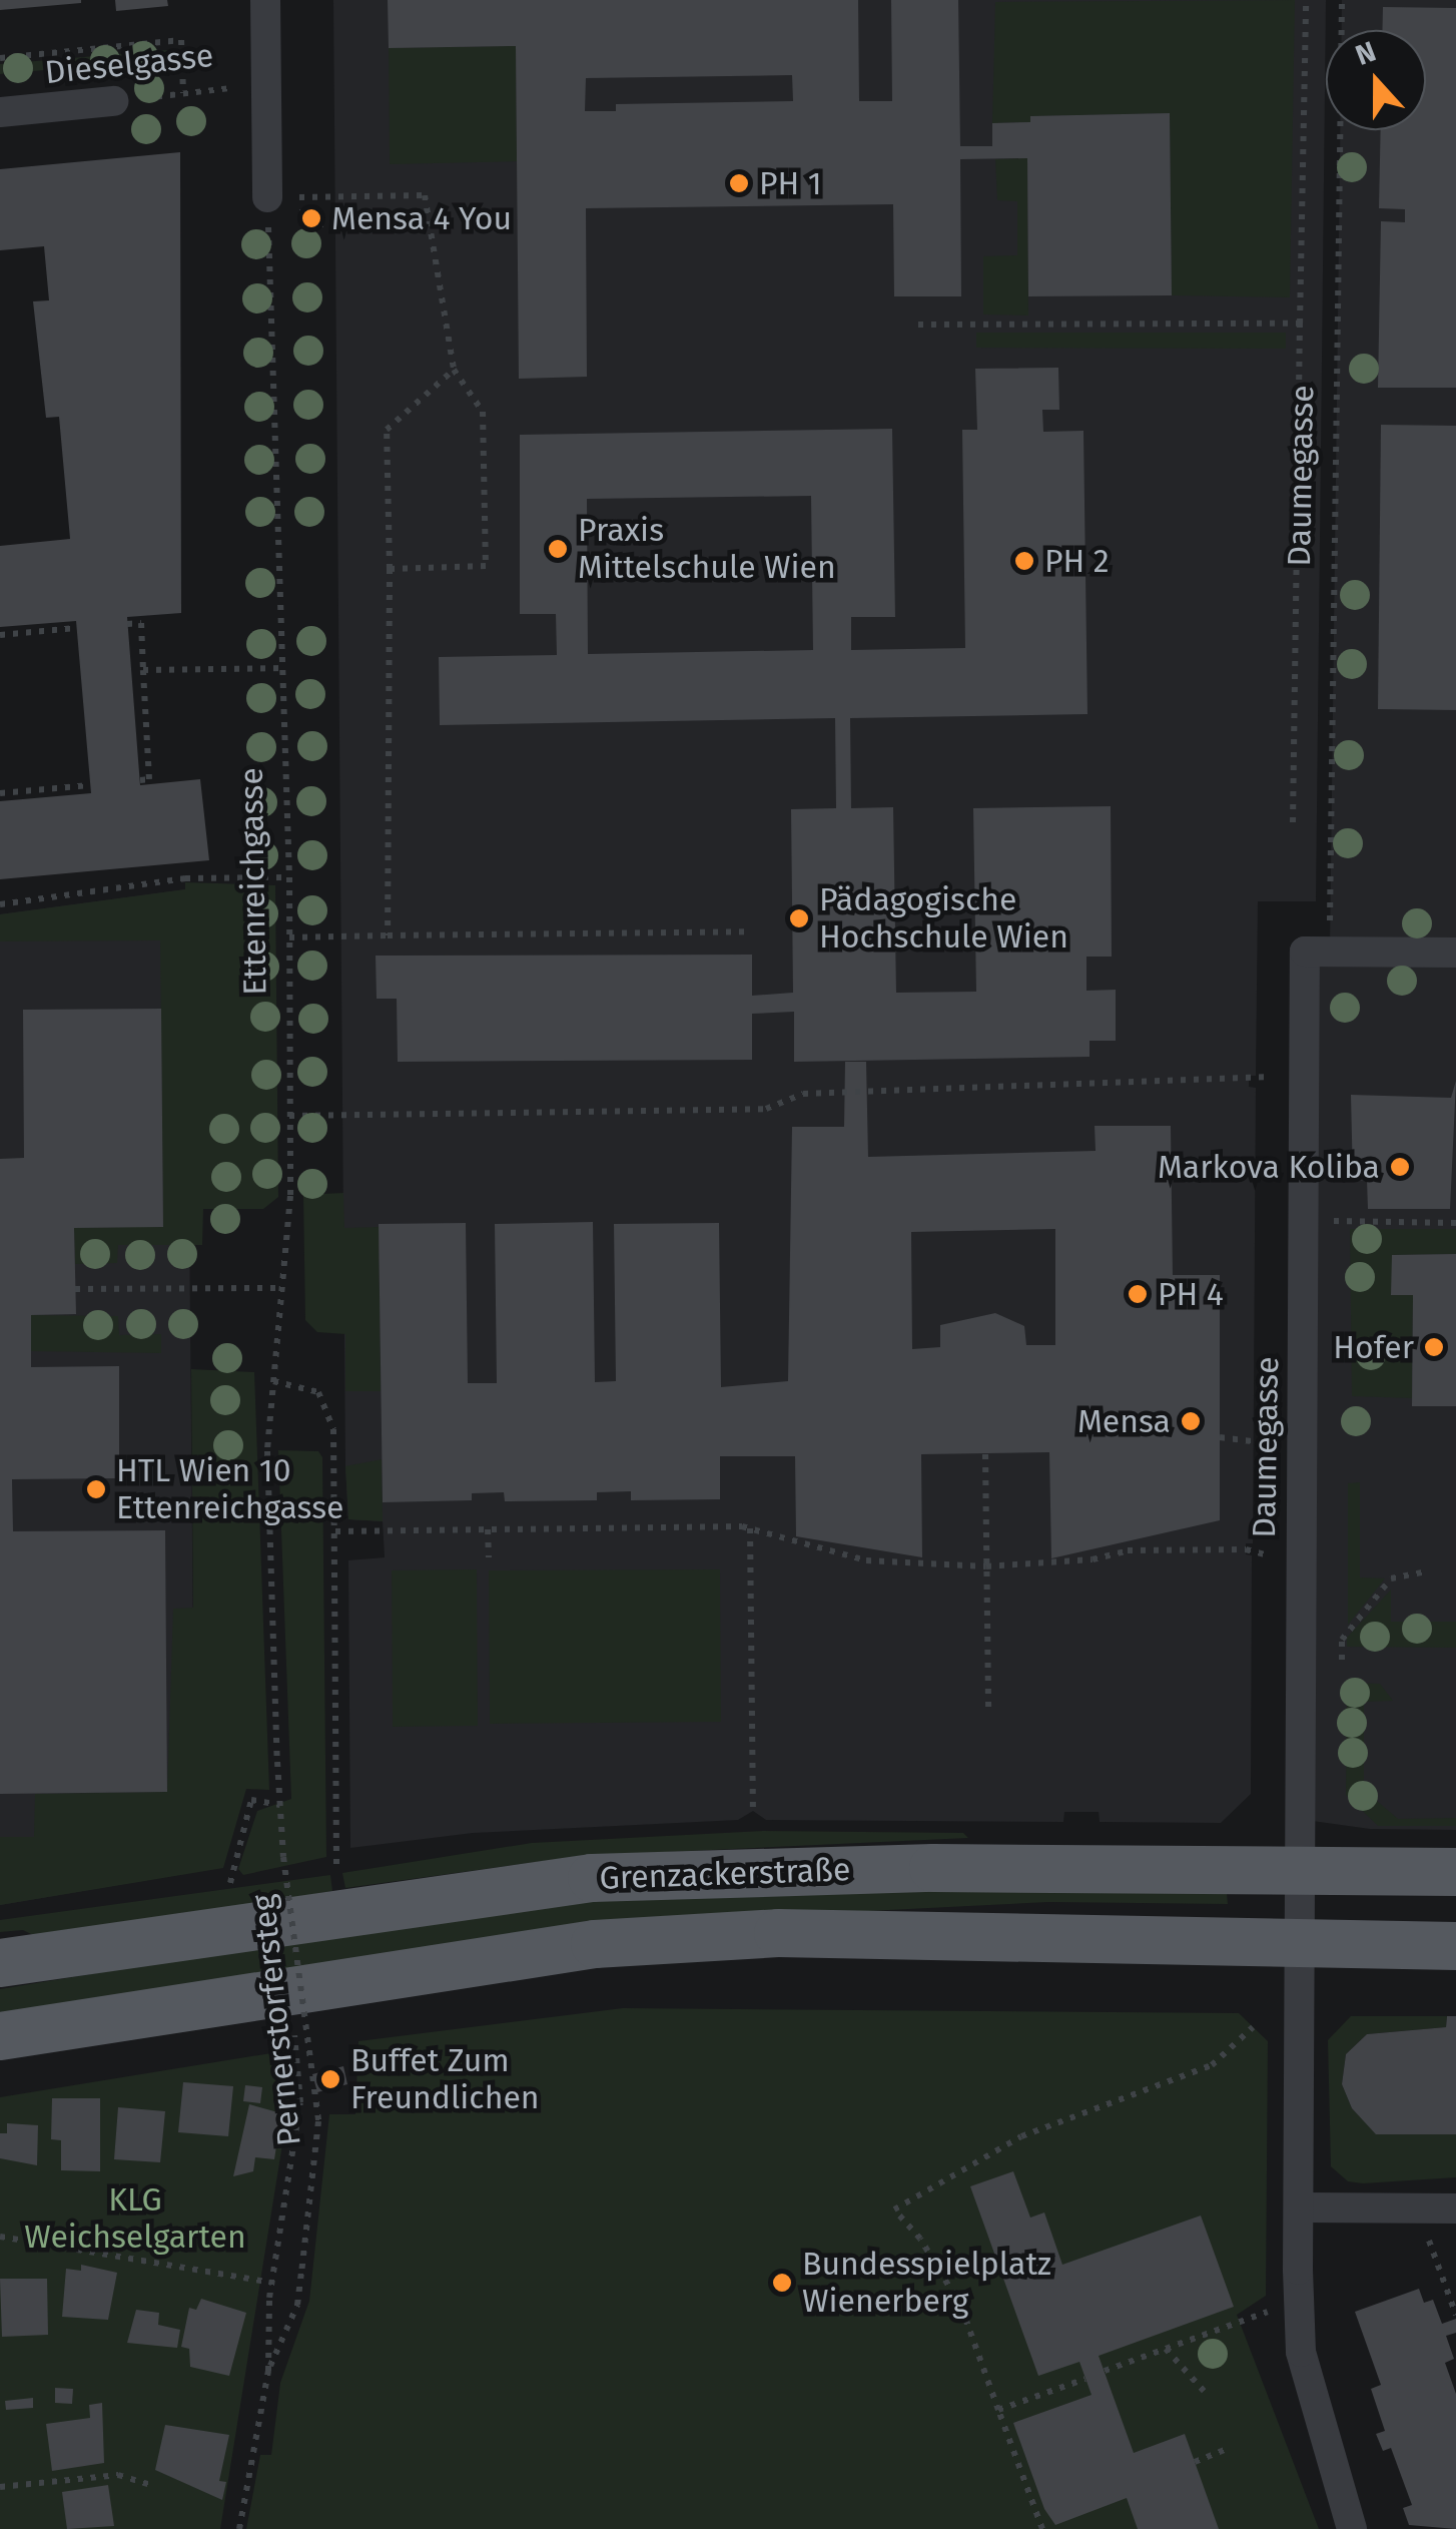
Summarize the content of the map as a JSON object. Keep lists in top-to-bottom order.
{
  "streets": {
    "main road": ["Grenzackerstraße"],
    "street": ["Dieselgasse", "Daumegasse"],
    "path": ["Ettenreichgasse", "Pernerstorfersteg"]
  },
  "crossings": [
    ["Daumegasse", "Grenzackerstraße"],
    ["Ettenreichgasse", "Pernerstorfersteg"]
  ],
  "parks": ["KLG Weichselgarten"],
  "places": [
    "PH 1",
    "Mensa 4 You",
    "Praxis Mittelschule Wien",
    "PH 2",
    "Pädagogische Hochschule Wien",
    "Markova Koliba",
    "PH 4",
    "Hofer",
    "Mensa",
    "HTL Wien 10 Ettenreichgasse",
    "Buffet Zum Freundlichen",
    "Bundesspielplatz Wienerberg"
  ],
  "north": "top"
}
